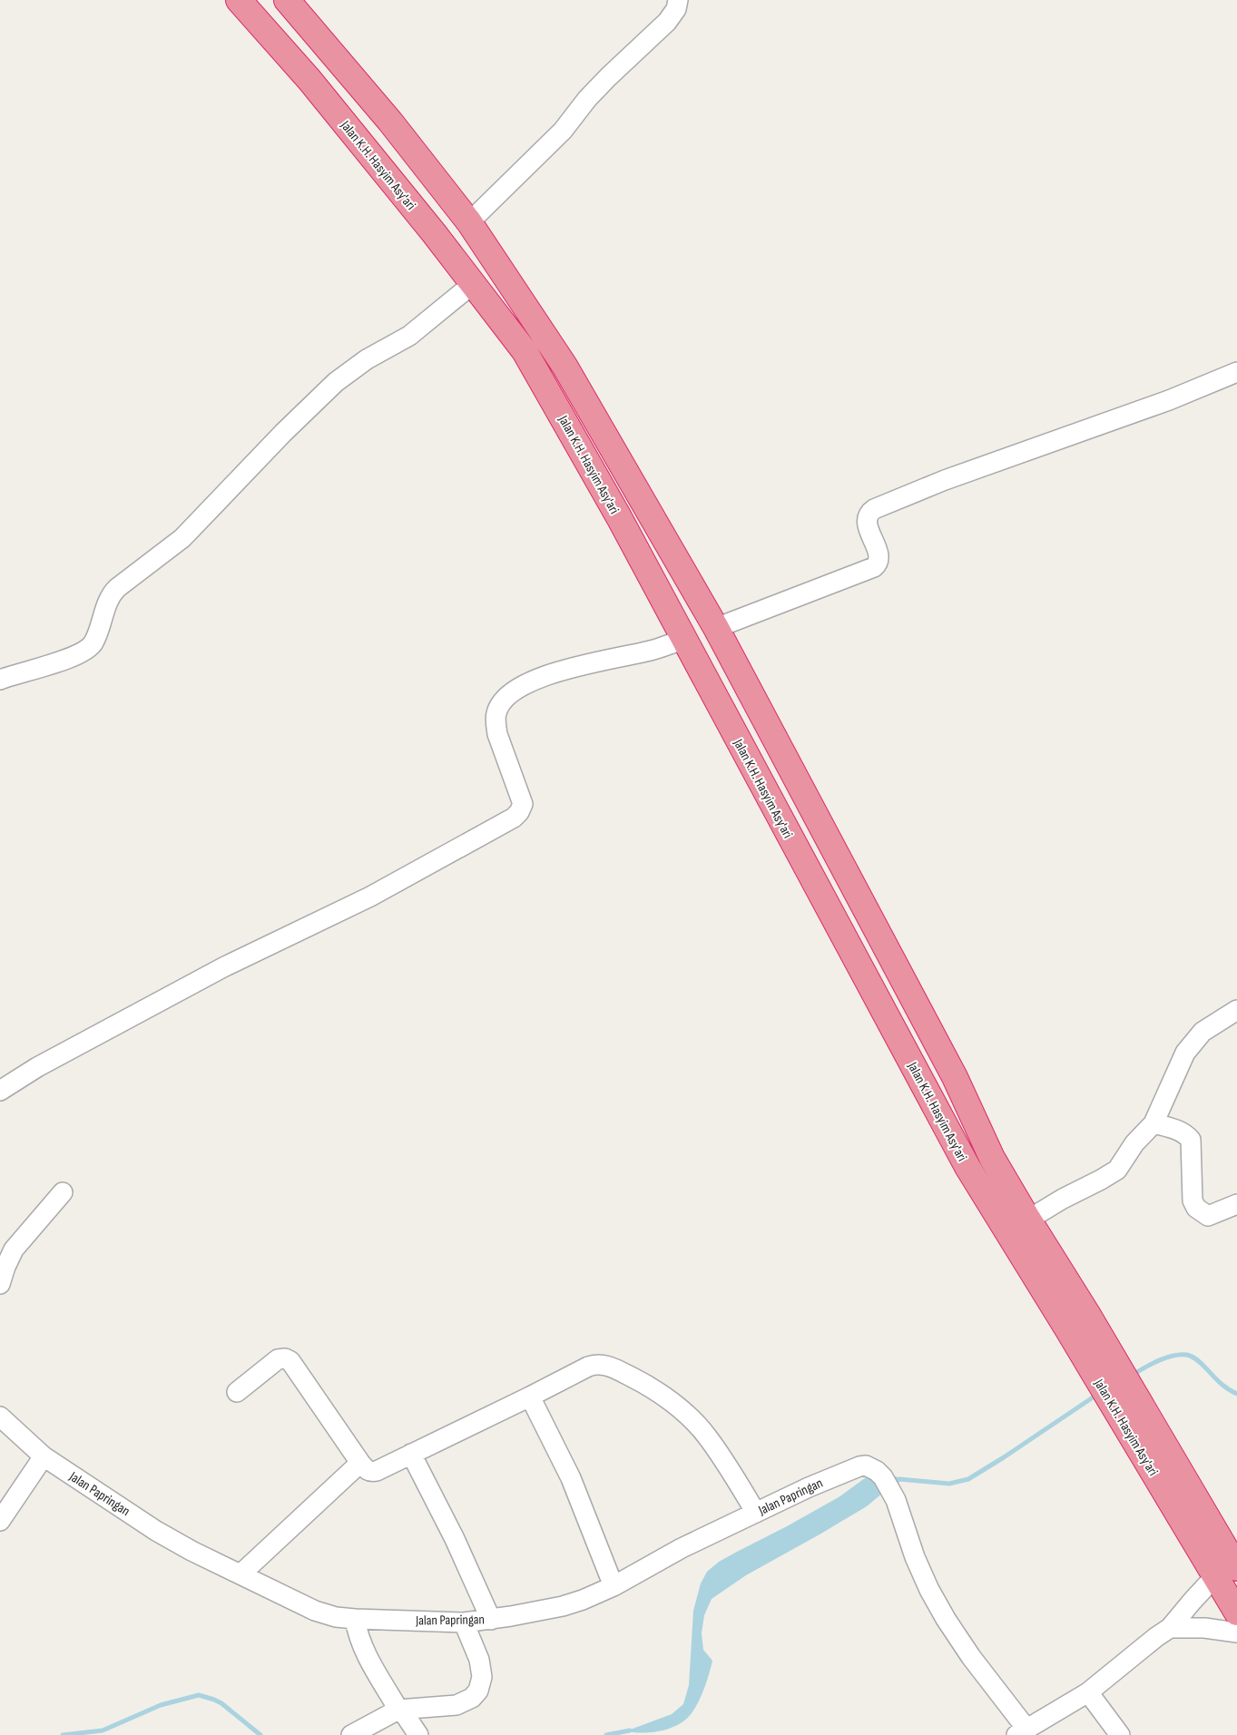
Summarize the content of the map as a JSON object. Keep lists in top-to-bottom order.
{
  "streets": {
    "highway": ["Jalan K.H. Hasyim Asy'ari"],
    "street": ["Jalan Papringan"]
  }
}
